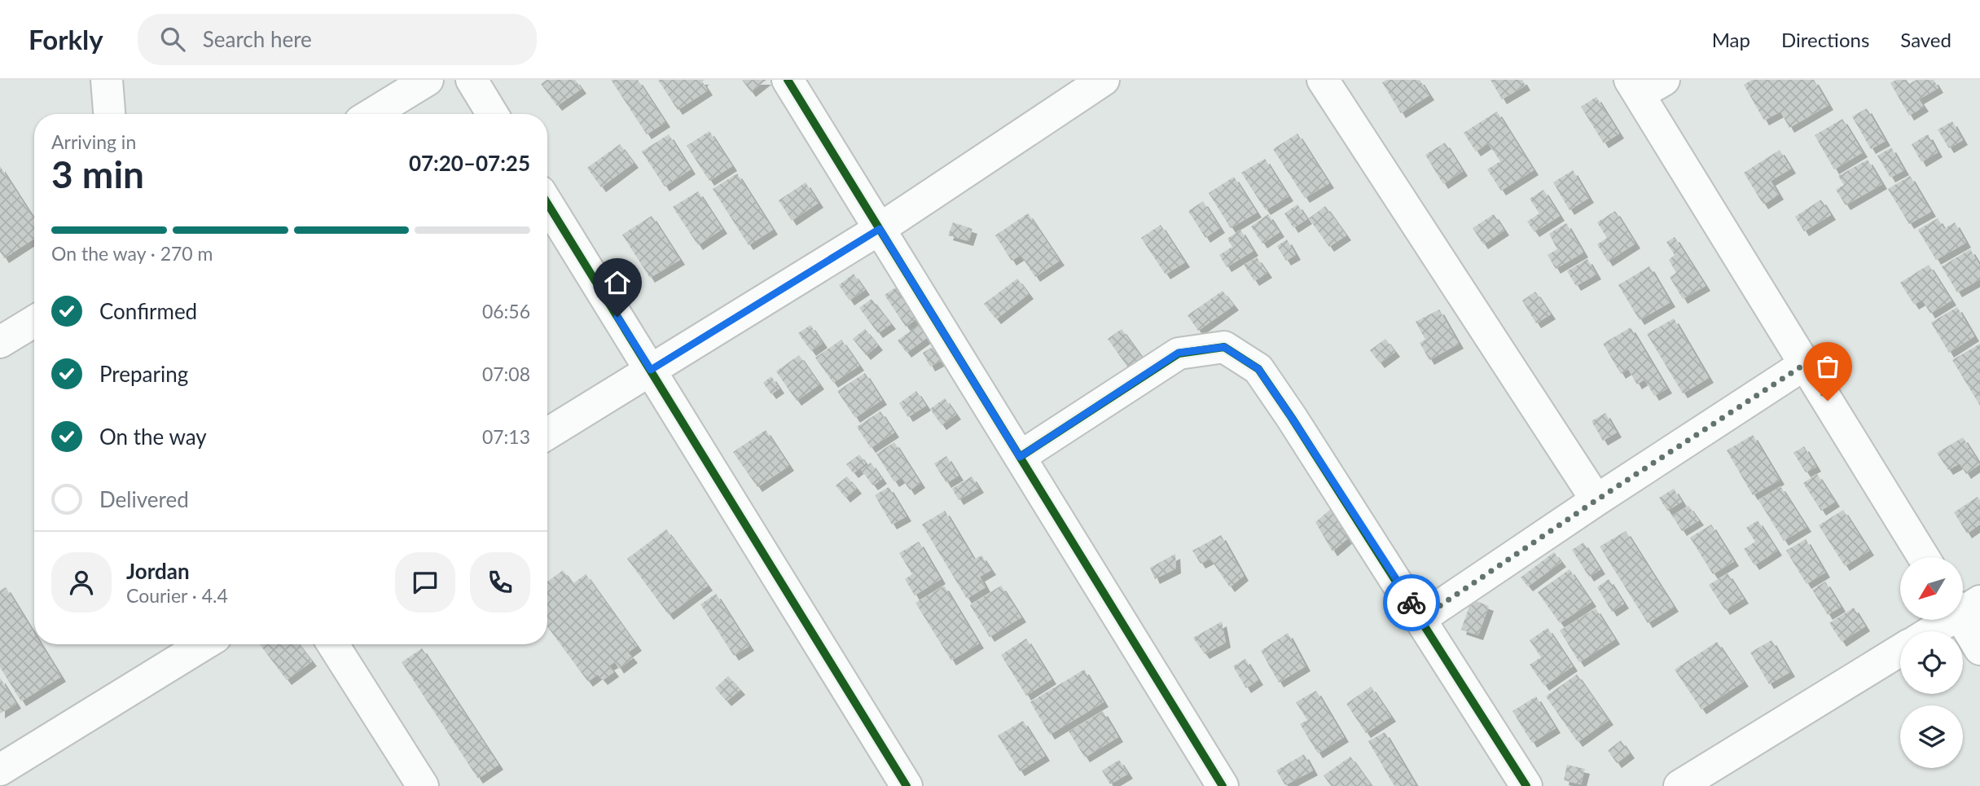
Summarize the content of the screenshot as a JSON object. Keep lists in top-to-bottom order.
{
  "north": "bottom left",
  "page": {
    "header": "Forkly",
    "search": "Search here",
    "nav": ["Map", "Directions", "Saved"],
    "heading": ["3 min", "Arriving in", "07:20–07:25"],
    "panel": ["Jordan", "Courier · 4.4"],
    "bar": "On the way · 270 m",
    "list": [
      ["Confirmed", "06:56"],
      ["Preparing", "07:08"],
      ["On the way", "07:13"],
      "Delivered"
    ]
  }
}
